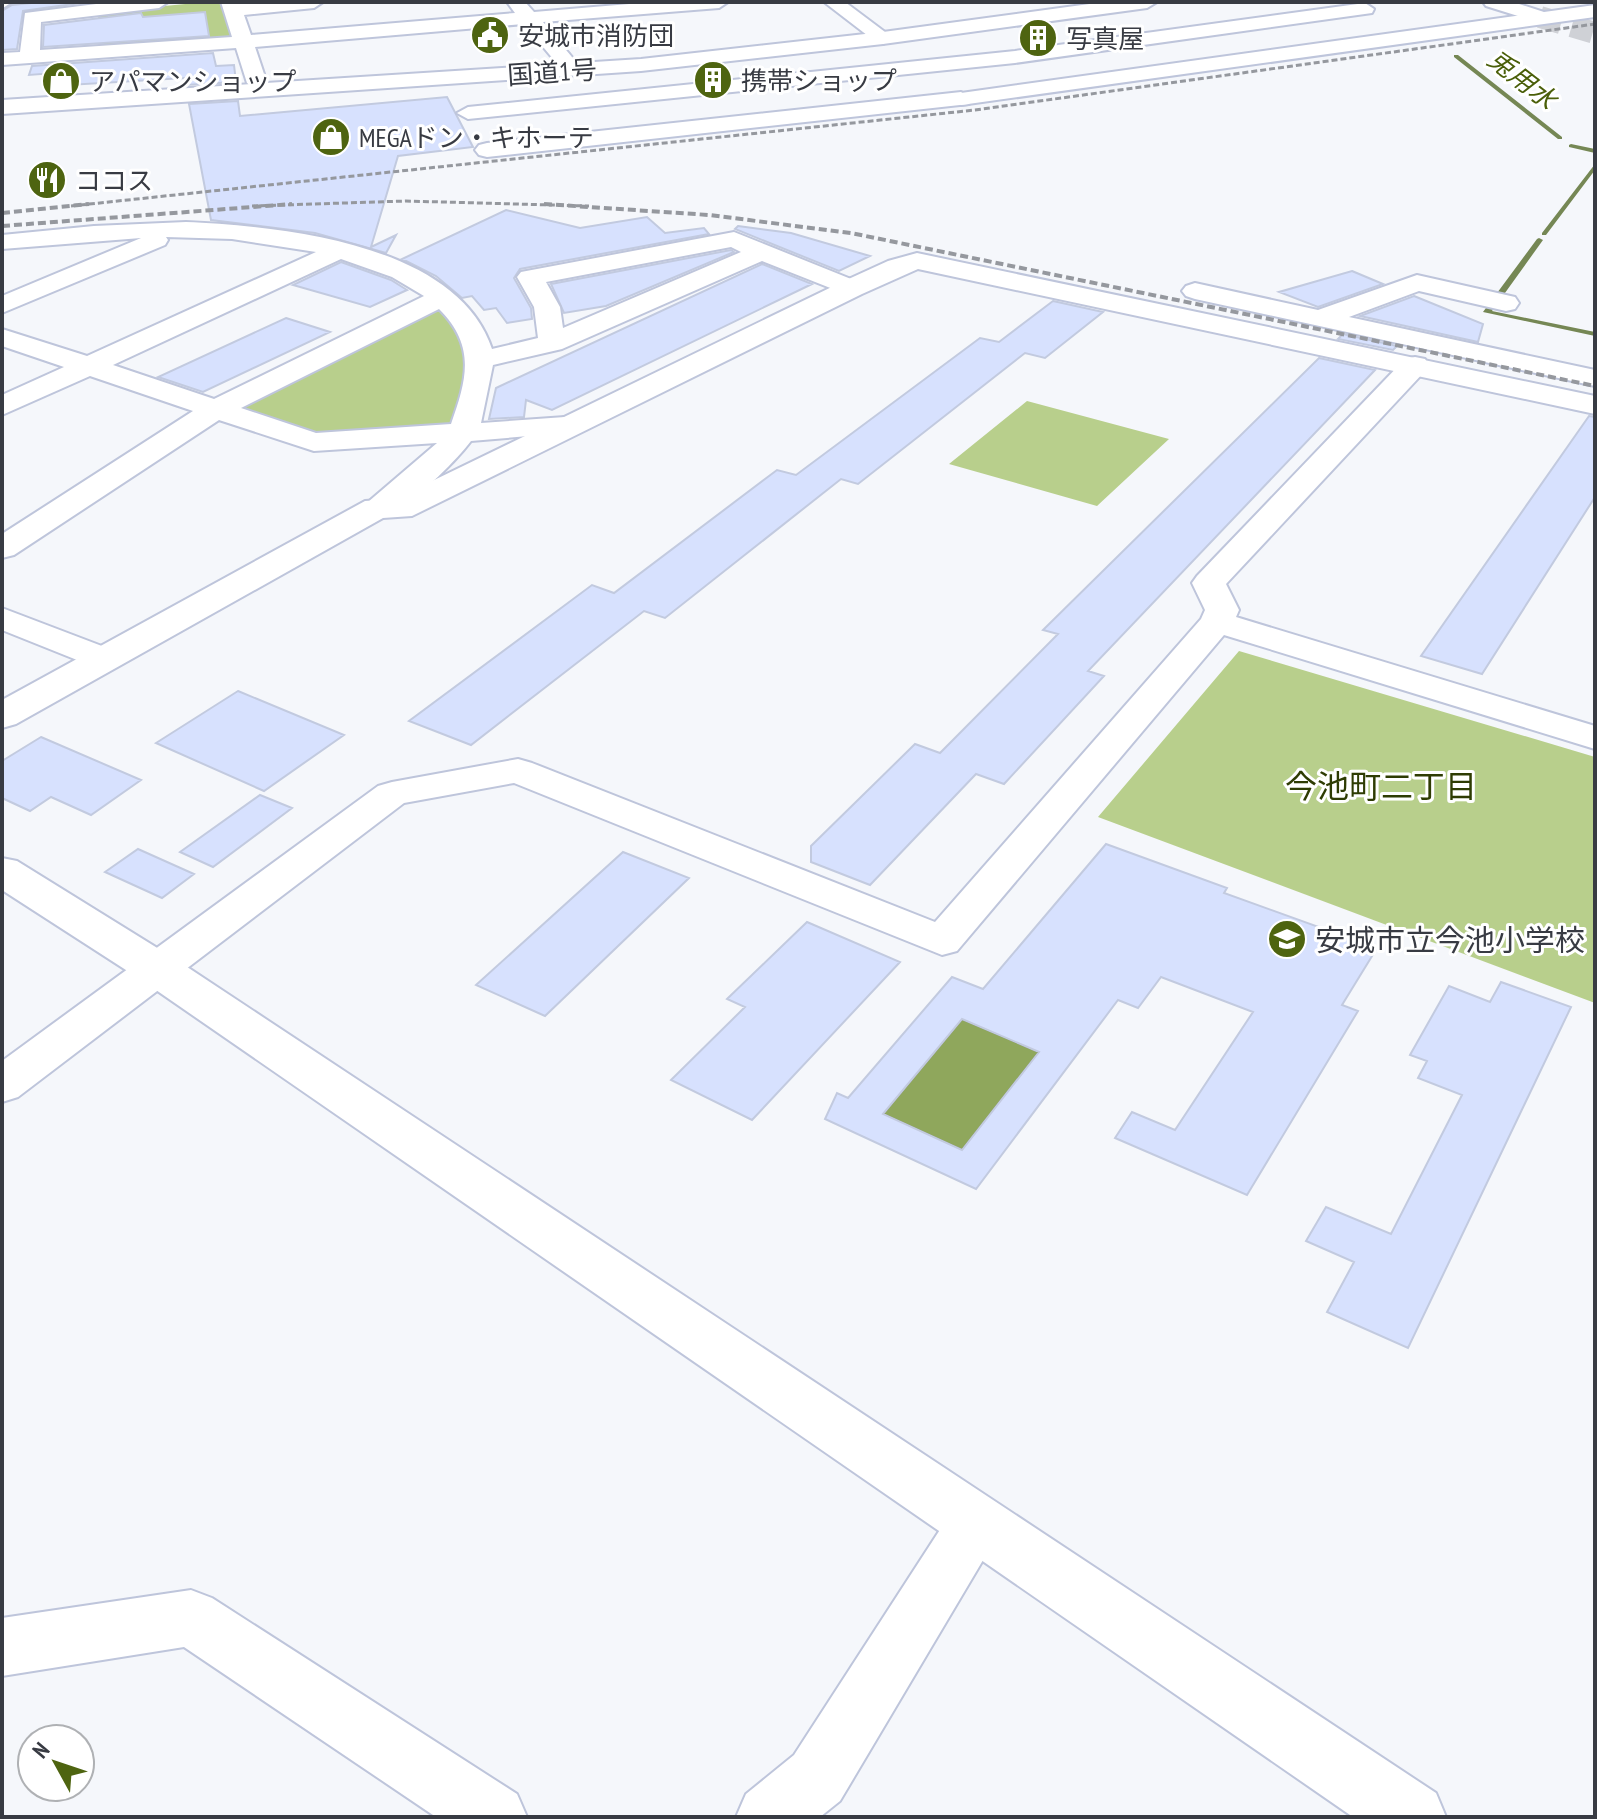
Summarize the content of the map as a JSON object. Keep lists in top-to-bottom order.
{
  "streets": {
    "main road": ["国道1号"]
  },
  "districts": ["今池町二丁目"],
  "water": ["兎用水"],
  "places": {
    "public building": ["安城市消防団"],
    "building": ["写真屋", "携帯ショップ"],
    "shop": ["アパマンショップ", "MEGAドン・キホーテ"],
    "restaurant": ["ココス"],
    "school or university": ["安城市立今池小学校"]
  },
  "north": "top left"
}
